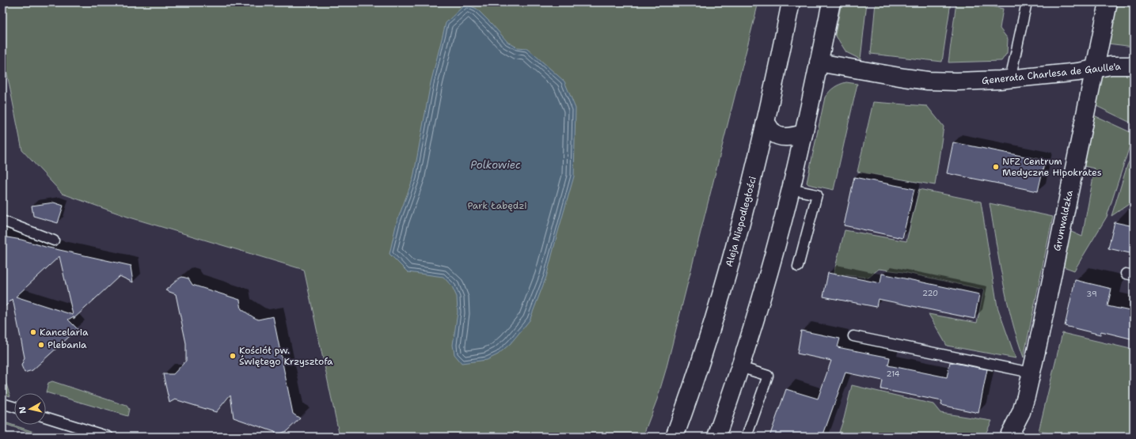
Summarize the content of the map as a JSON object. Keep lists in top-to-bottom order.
{
  "streets": {
    "street": ["Generała Charlesa de Gaulle'a", "Grunwaldzka", "Aleja Niepodległości"]
  },
  "crossings": [
    ["Generała Charlesa de Gaulle'a", "Grunwaldzka"]
  ],
  "water": ["Polkowiec"],
  "parks": ["Park Łabędzi"],
  "places": [
    "NFZ Centrum Medyczne Hipokrates",
    "Kancelaria",
    "Plebania",
    "Kościół pw. Świętego Krzysztofa"
  ],
  "house_numbers": ["220", "39", "214"],
  "north": "left"
}
